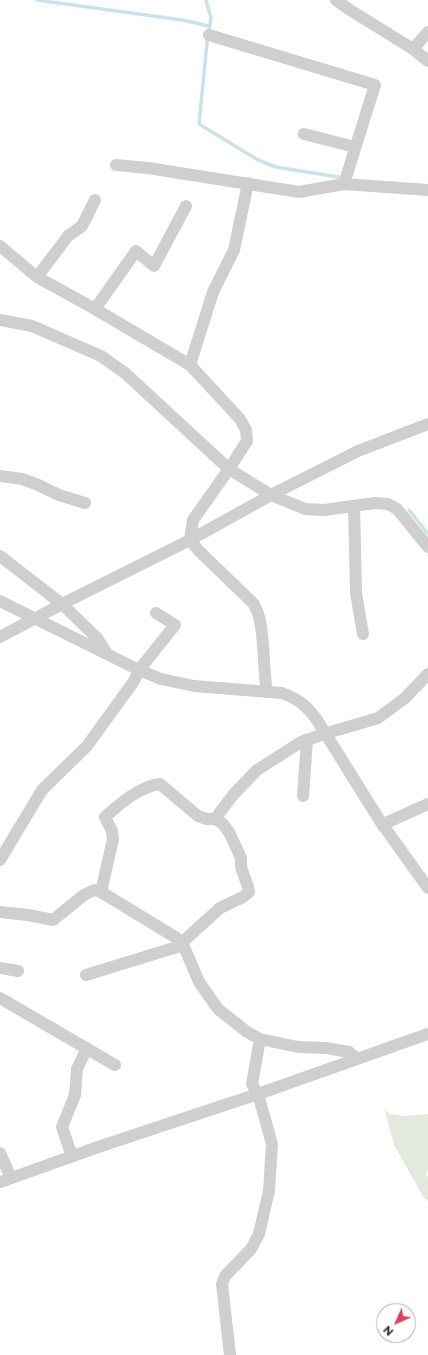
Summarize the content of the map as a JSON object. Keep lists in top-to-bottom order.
{
  "north": "bottom left"
}
